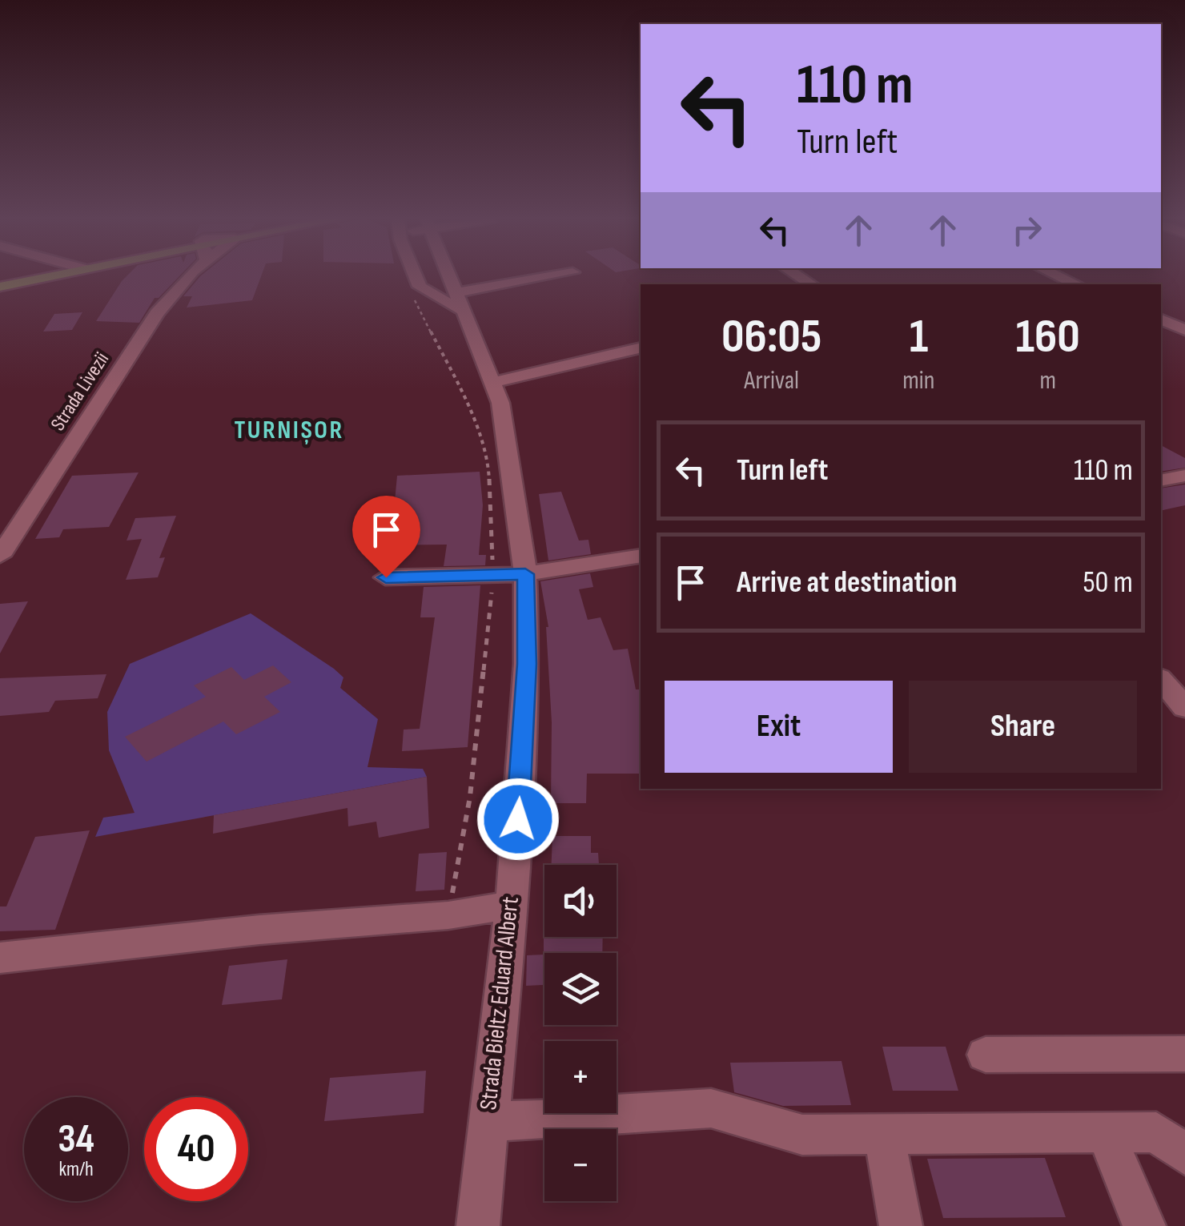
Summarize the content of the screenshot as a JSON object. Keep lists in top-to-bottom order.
{
  "streets": {
    "street": ["Strada Livezii", "Strada Bieltz Eduard Albert"]
  },
  "districts": ["TURNIȘOR"],
  "page": {
    "turn": ["110 m", "Turn left"],
    "eta": [
      "06:05",
      "Arrival",
      "1",
      "min",
      "160",
      "m"
    ],
    "list": [
      {
        "name": "Turn left",
        "value": "110 m"
      },
      {
        "name": "Arrive at destination",
        "value": "50 m"
      }
    ],
    "buttons": ["Exit", "Share"],
    "map_buttons": ["+", "−"],
    "speed": "34 km/h",
    "limit": "40"
  }
}
